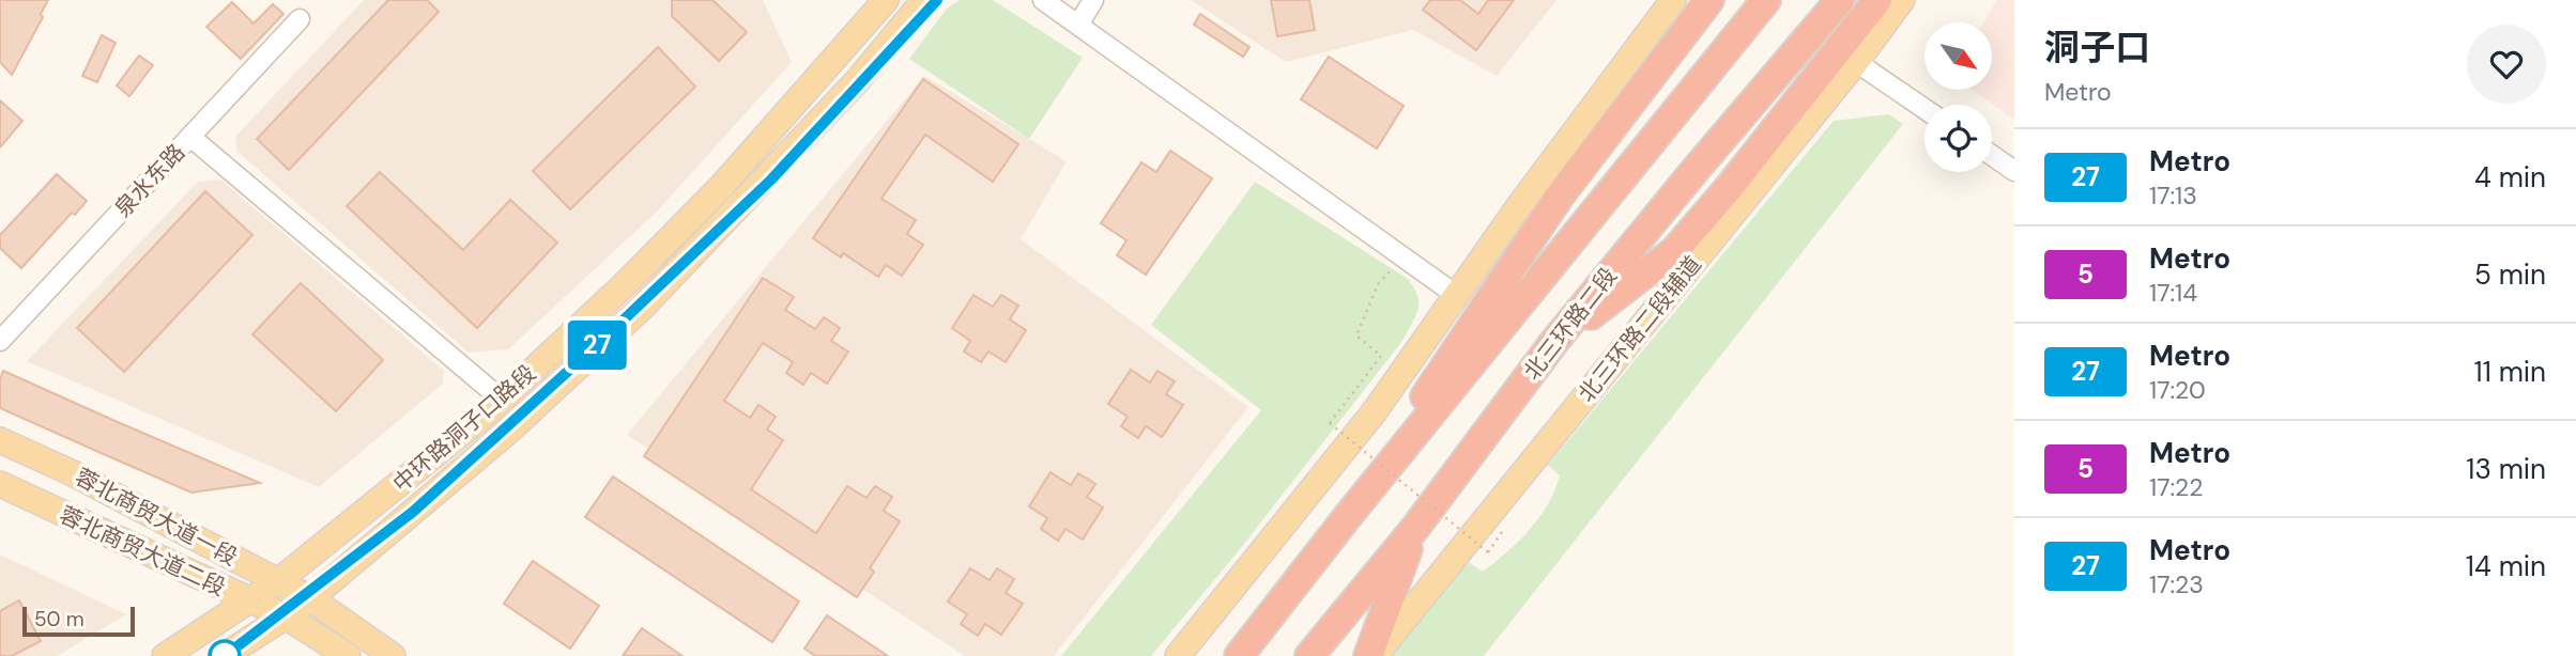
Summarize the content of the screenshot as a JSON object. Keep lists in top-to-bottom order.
{
  "streets": {
    "highway": ["北三环路二段"],
    "main road": [
      "北三环路二段辅道",
      "中环路洞子口路段",
      "蓉北商贸大道一段",
      "蓉北商贸大道二段"
    ],
    "street": ["泉水东路"]
  },
  "crossings": [
    ["中环路洞子口路段", "蓉北商贸大道一段"],
    ["中环路洞子口路段", "蓉北商贸大道二段"]
  ],
  "lines": ["metro line 27"],
  "scale_bar": "50 m",
  "north": "bottom right",
  "page": {
    "on_map": "27",
    "heading": ["洞子口", "Metro"],
    "list": [
      {
        "mark": "27",
        "name": "Metro",
        "note": "17:13",
        "value": "4 min"
      },
      {
        "mark": "5",
        "name": "Metro",
        "note": "17:14",
        "value": "5 min"
      },
      {
        "mark": "27",
        "name": "Metro",
        "note": "17:20",
        "value": "11 min"
      },
      {
        "mark": "5",
        "name": "Metro",
        "note": "17:22",
        "value": "13 min"
      },
      {
        "mark": "27",
        "name": "Metro",
        "note": "17:23",
        "value": "14 min"
      }
    ],
    "scale": "50 m"
  }
}
